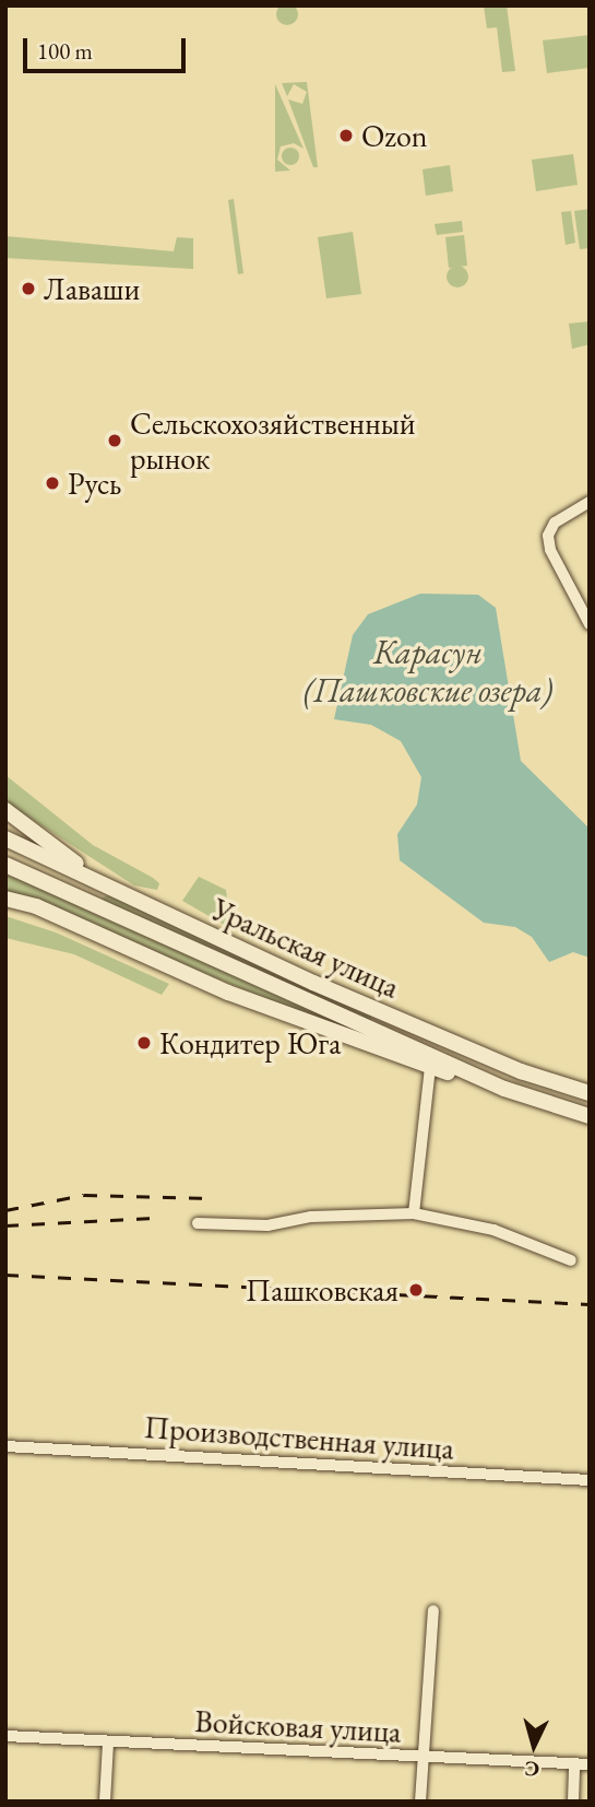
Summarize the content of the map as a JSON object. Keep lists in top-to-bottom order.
{
  "streets": {
    "main road": ["Уральская улица"],
    "street": ["Производственная улица", "Войсковая улица"]
  },
  "water": ["Карасун (Пашковские озера)"],
  "places": [
    "Ozon",
    "Лаваши",
    "Сельскохозяйственный рынок",
    "Русь",
    "Кондитер Юга",
    "Пашковская"
  ],
  "scale_bar": "100 m",
  "north": "bottom"
}
